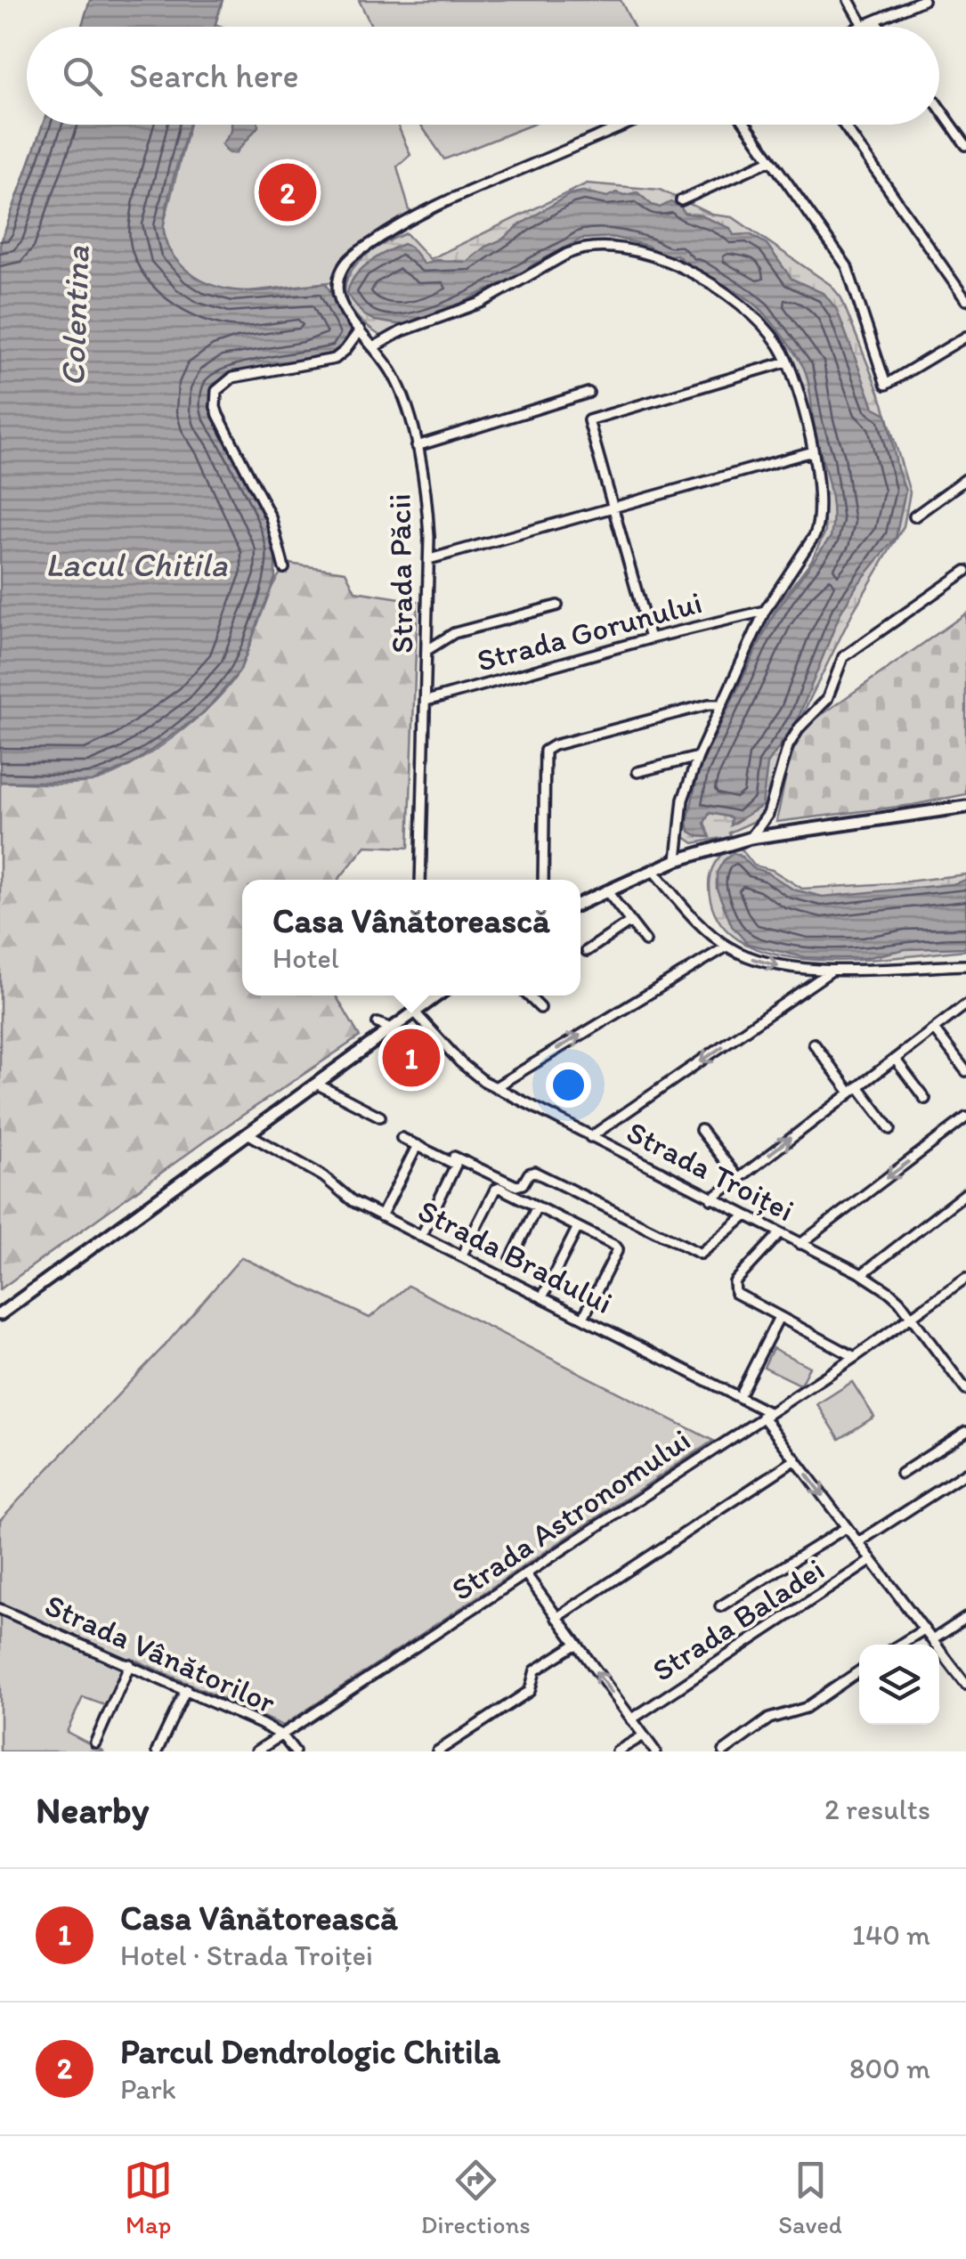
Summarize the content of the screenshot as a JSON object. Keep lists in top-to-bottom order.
{
  "streets": {
    "street": [
      "Strada Păcii",
      "Strada Gorunului",
      "Strada Troiței",
      "Strada Bradului",
      "Strada Astronomului",
      "Strada Baladei",
      "Strada Vânătorilor"
    ]
  },
  "crossings": [
    ["Strada Păcii", "Strada Gorunului"],
    ["Strada Troiței", "Strada Astronomului"],
    ["Strada Bradului", "Strada Astronomului"],
    ["Strada Astronomului", "Strada Vânătorilor"]
  ],
  "water": ["Colentina", "Lacul Chitila"],
  "page": {
    "search": "Search here",
    "pins": ["2", "1"],
    "popup": ["Casa Vânătorească", "Hotel"],
    "heading": ["Nearby", "2 results"],
    "list": [
      {
        "mark": "1",
        "name": "Casa Vânătorească",
        "note": "Hotel · Strada Troiței",
        "value": "140 m"
      },
      {
        "mark": "2",
        "name": "Parcul Dendrologic Chitila",
        "note": "Park",
        "value": "800 m"
      }
    ],
    "nav": ["Map", "Directions", "Saved"]
  }
}
